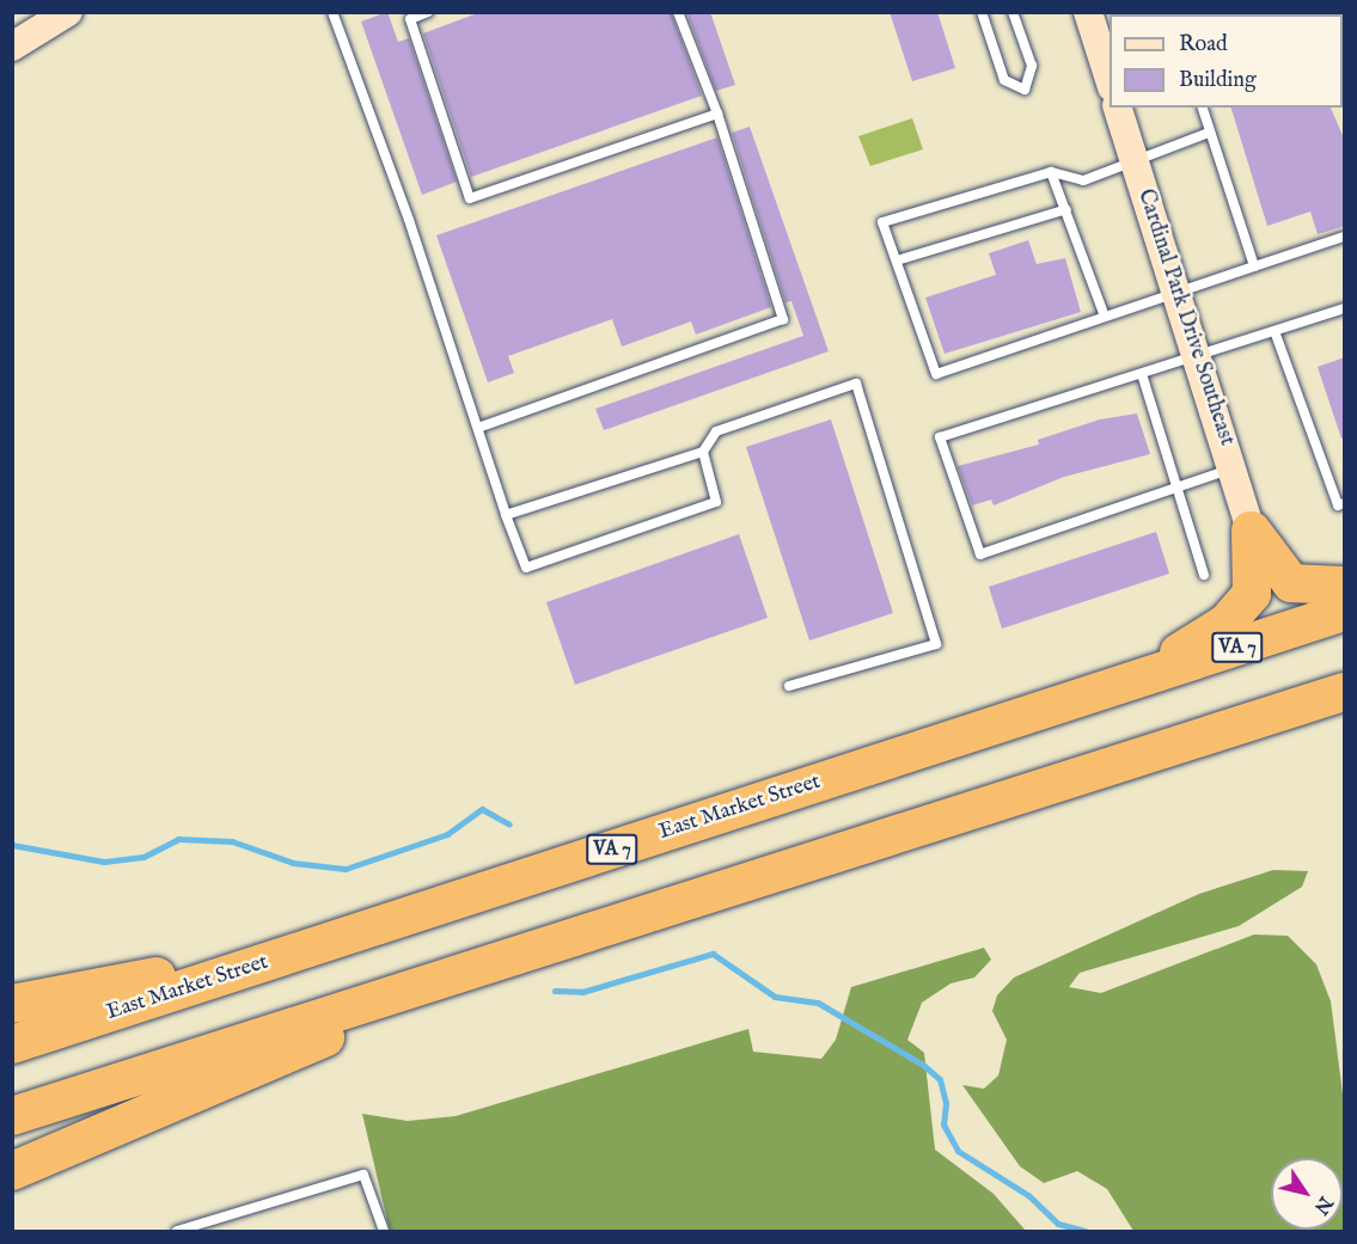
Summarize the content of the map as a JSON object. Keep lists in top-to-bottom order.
{
  "streets": {
    "highway": ["VA 7", "East Market Street"],
    "street": ["Cardinal Park Drive Southeast"]
  },
  "legend": ["Road", "Building"],
  "north": "bottom right"
}
